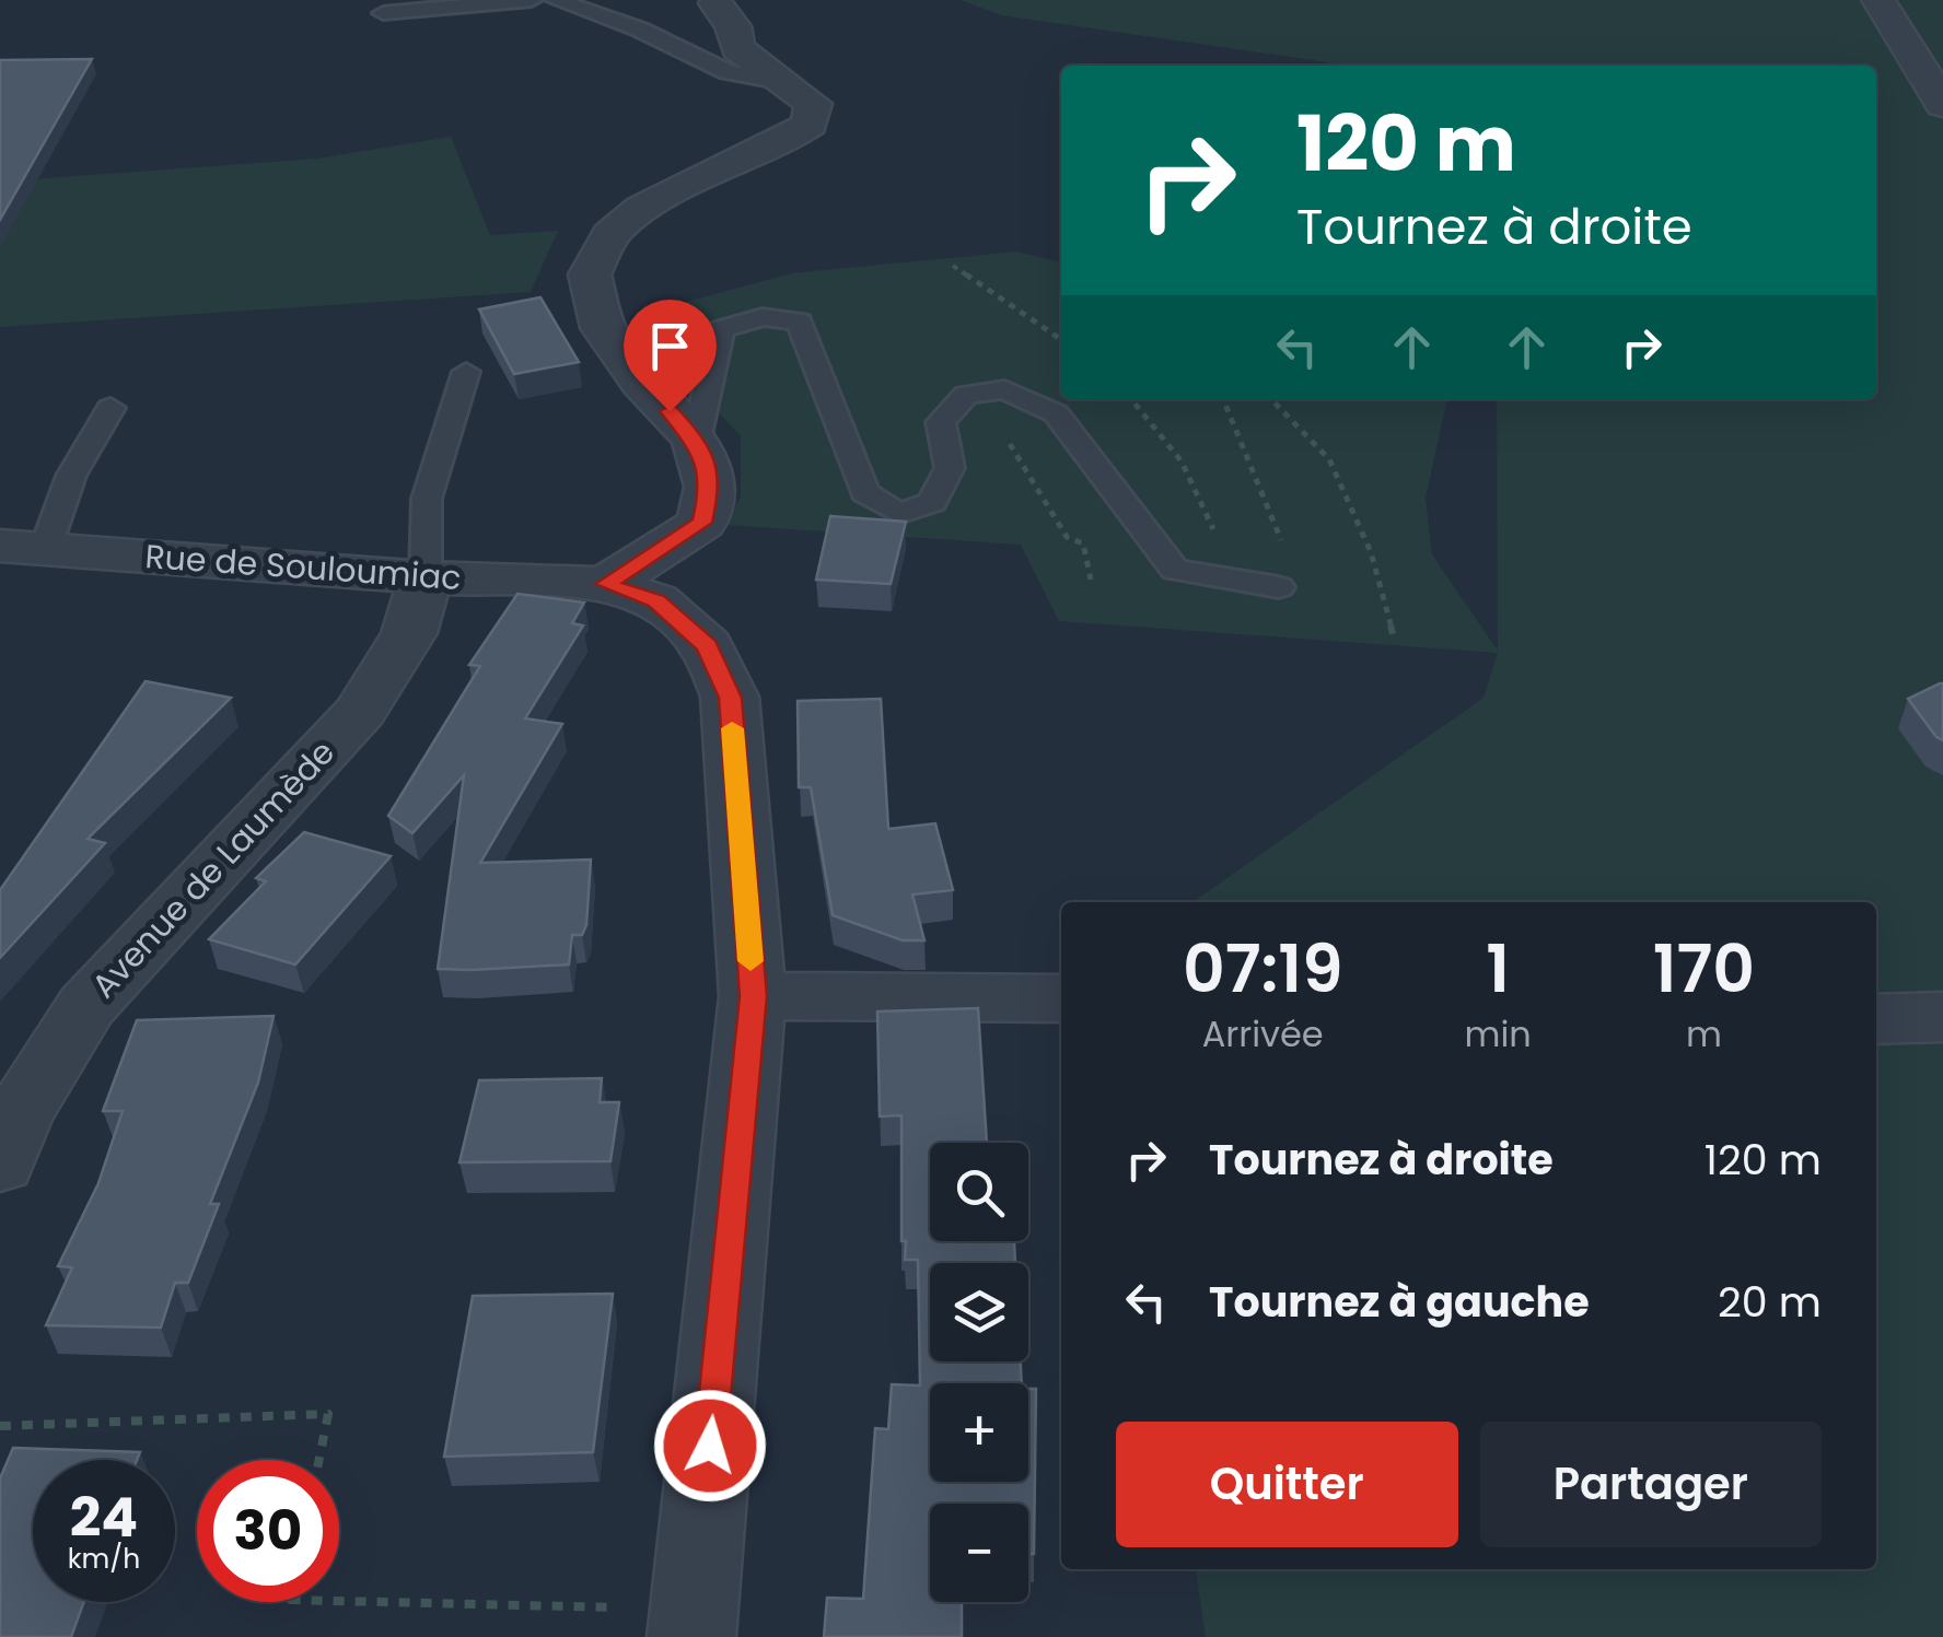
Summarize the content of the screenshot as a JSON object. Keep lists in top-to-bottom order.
{
  "streets": {
    "street": ["Rue de Souloumiac", "Avenue de Laumède"]
  },
  "crossings": [
    ["Rue de Souloumiac", "Avenue de Laumède"]
  ],
  "page": {
    "turn": ["120 m", "Tournez à droite"],
    "eta": [
      "07:19",
      "Arrivée",
      "1",
      "min",
      "170",
      "m"
    ],
    "list": [
      {
        "name": "Tournez à droite",
        "value": "120 m"
      },
      {
        "name": "Tournez à gauche",
        "value": "20 m"
      }
    ],
    "map_buttons": ["+", "−"],
    "buttons": ["Quitter", "Partager"],
    "speed": "24 km/h",
    "limit": "30"
  }
}
